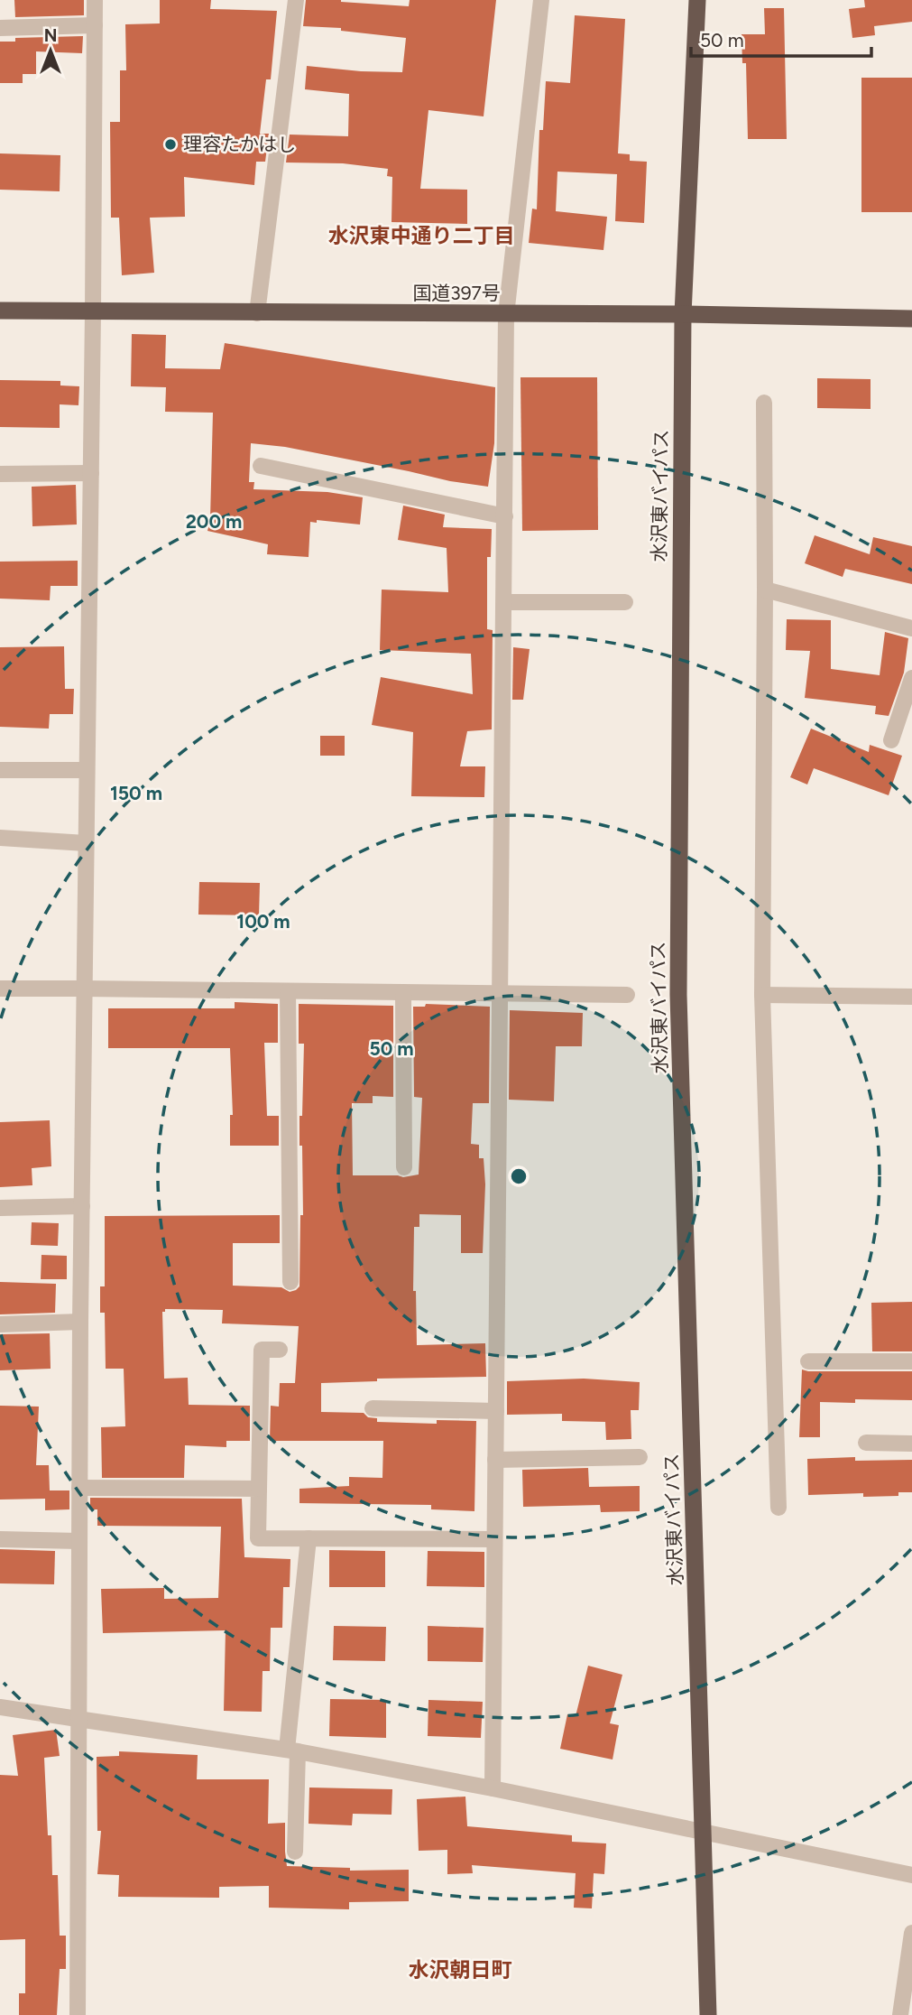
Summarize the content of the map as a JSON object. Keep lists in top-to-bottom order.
{
  "streets": {
    "highway": ["国道397号", "水沢東バイパス"]
  },
  "crossings": [
    ["国道397号", "水沢東バイパス"]
  ],
  "districts": ["水沢東中通り二丁目", "水沢朝日町"],
  "places": ["理容たかはし"],
  "scale_bar": "50 m",
  "north": "top",
  "rings": [
    "200 m",
    "150 m",
    "100 m",
    "50 m"
  ]
}
